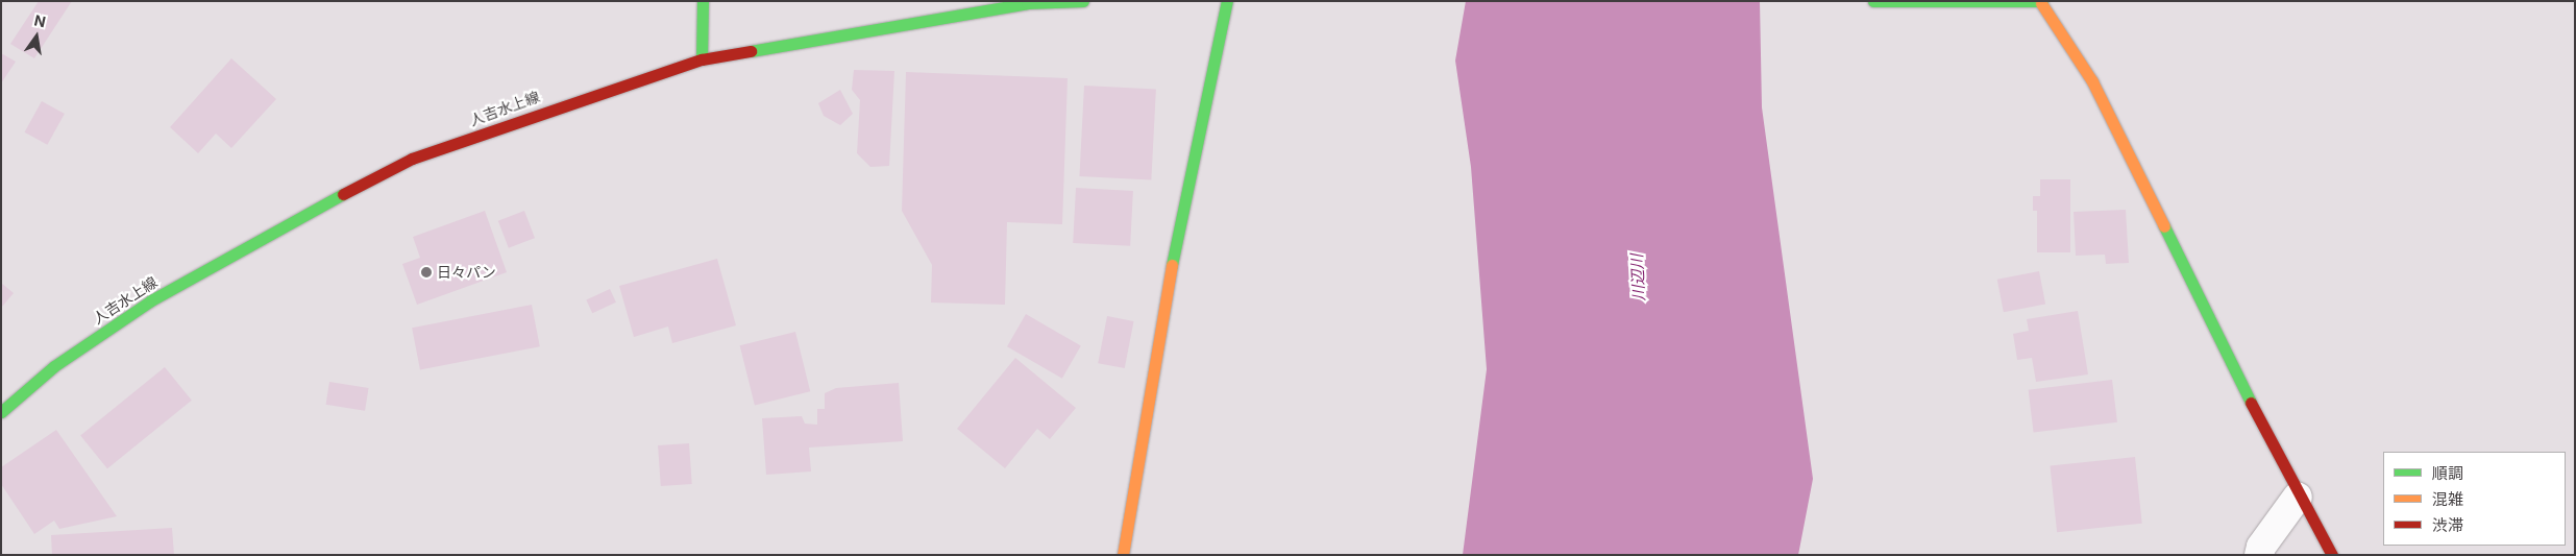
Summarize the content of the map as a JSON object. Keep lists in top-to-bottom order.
{
  "streets": {
    "main road": ["人吉水上線"]
  },
  "water": ["川辺川"],
  "places": ["日々パン"],
  "legend": ["順調", "混雑", "渋滞"],
  "north": "top"
}
